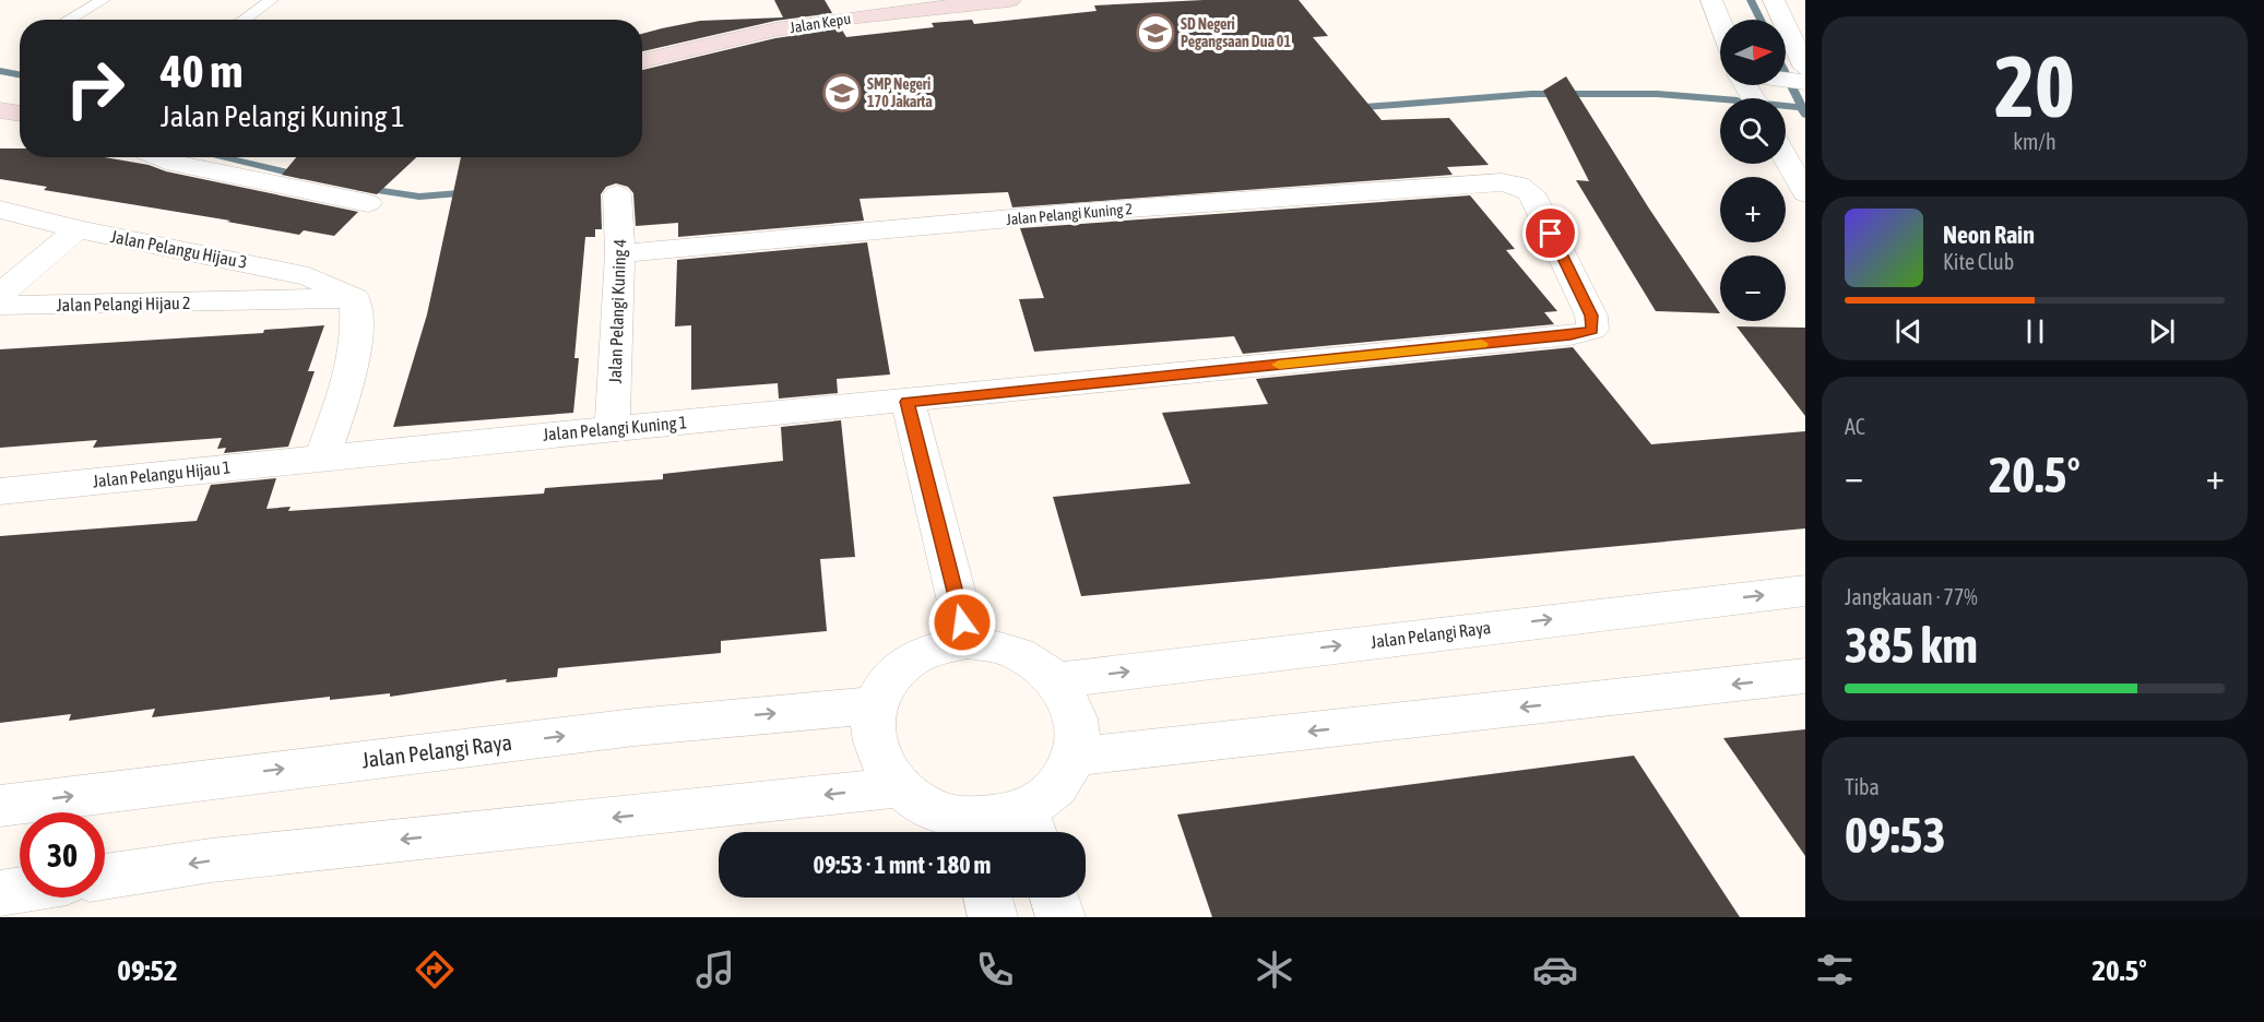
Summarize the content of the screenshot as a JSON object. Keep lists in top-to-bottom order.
{
  "streets": {
    "street": [
      "Jalan Kepu",
      "Jalan Pelangi Kuning 2",
      "Jalan Pelangu Hijau 3",
      "Jalan Pelangi Hijau 2",
      "Jalan Pelangi Kuning 4",
      "Jalan Pelangi Kuning 1",
      "Jalan Pelangu Hijau 1",
      "Jalan Pelangi Raya"
    ]
  },
  "crossings": [
    ["Jalan Pelangi Kuning 2", "Jalan Pelangi Kuning 4"],
    ["Jalan Pelangi Kuning 2", "Jalan Pelangi Kuning 1"],
    ["Jalan Pelangu Hijau 3", "Jalan Pelangi Hijau 2"],
    ["Jalan Pelangi Kuning 4", "Jalan Pelangi Kuning 1"],
    ["Jalan Pelangi Kuning 1", "Jalan Pelangu Hijau 1"]
  ],
  "places": {
    "school or university": ["SD Negeri Pegangsaan Dua 01", "SMP Negeri 170 Jakarta"]
  },
  "north": "right",
  "page": {
    "tile": [
      ["20", "km/h"],
      "AC",
      ["Jangkauan · 77%", "385 km"],
      ["Tiba", "09:53"]
    ],
    "map_buttons": ["+", "−"],
    "turn": ["40 m", "Jalan Pelangi Kuning 1"],
    "song": ["Neon Rain", "Kite Club"],
    "heat": ["−", "20.5°", "+"],
    "limit": "30",
    "trip": "09:53 · 1 mnt · 180 m",
    "tabs": ["09:52", "20.5°"]
  }
}
